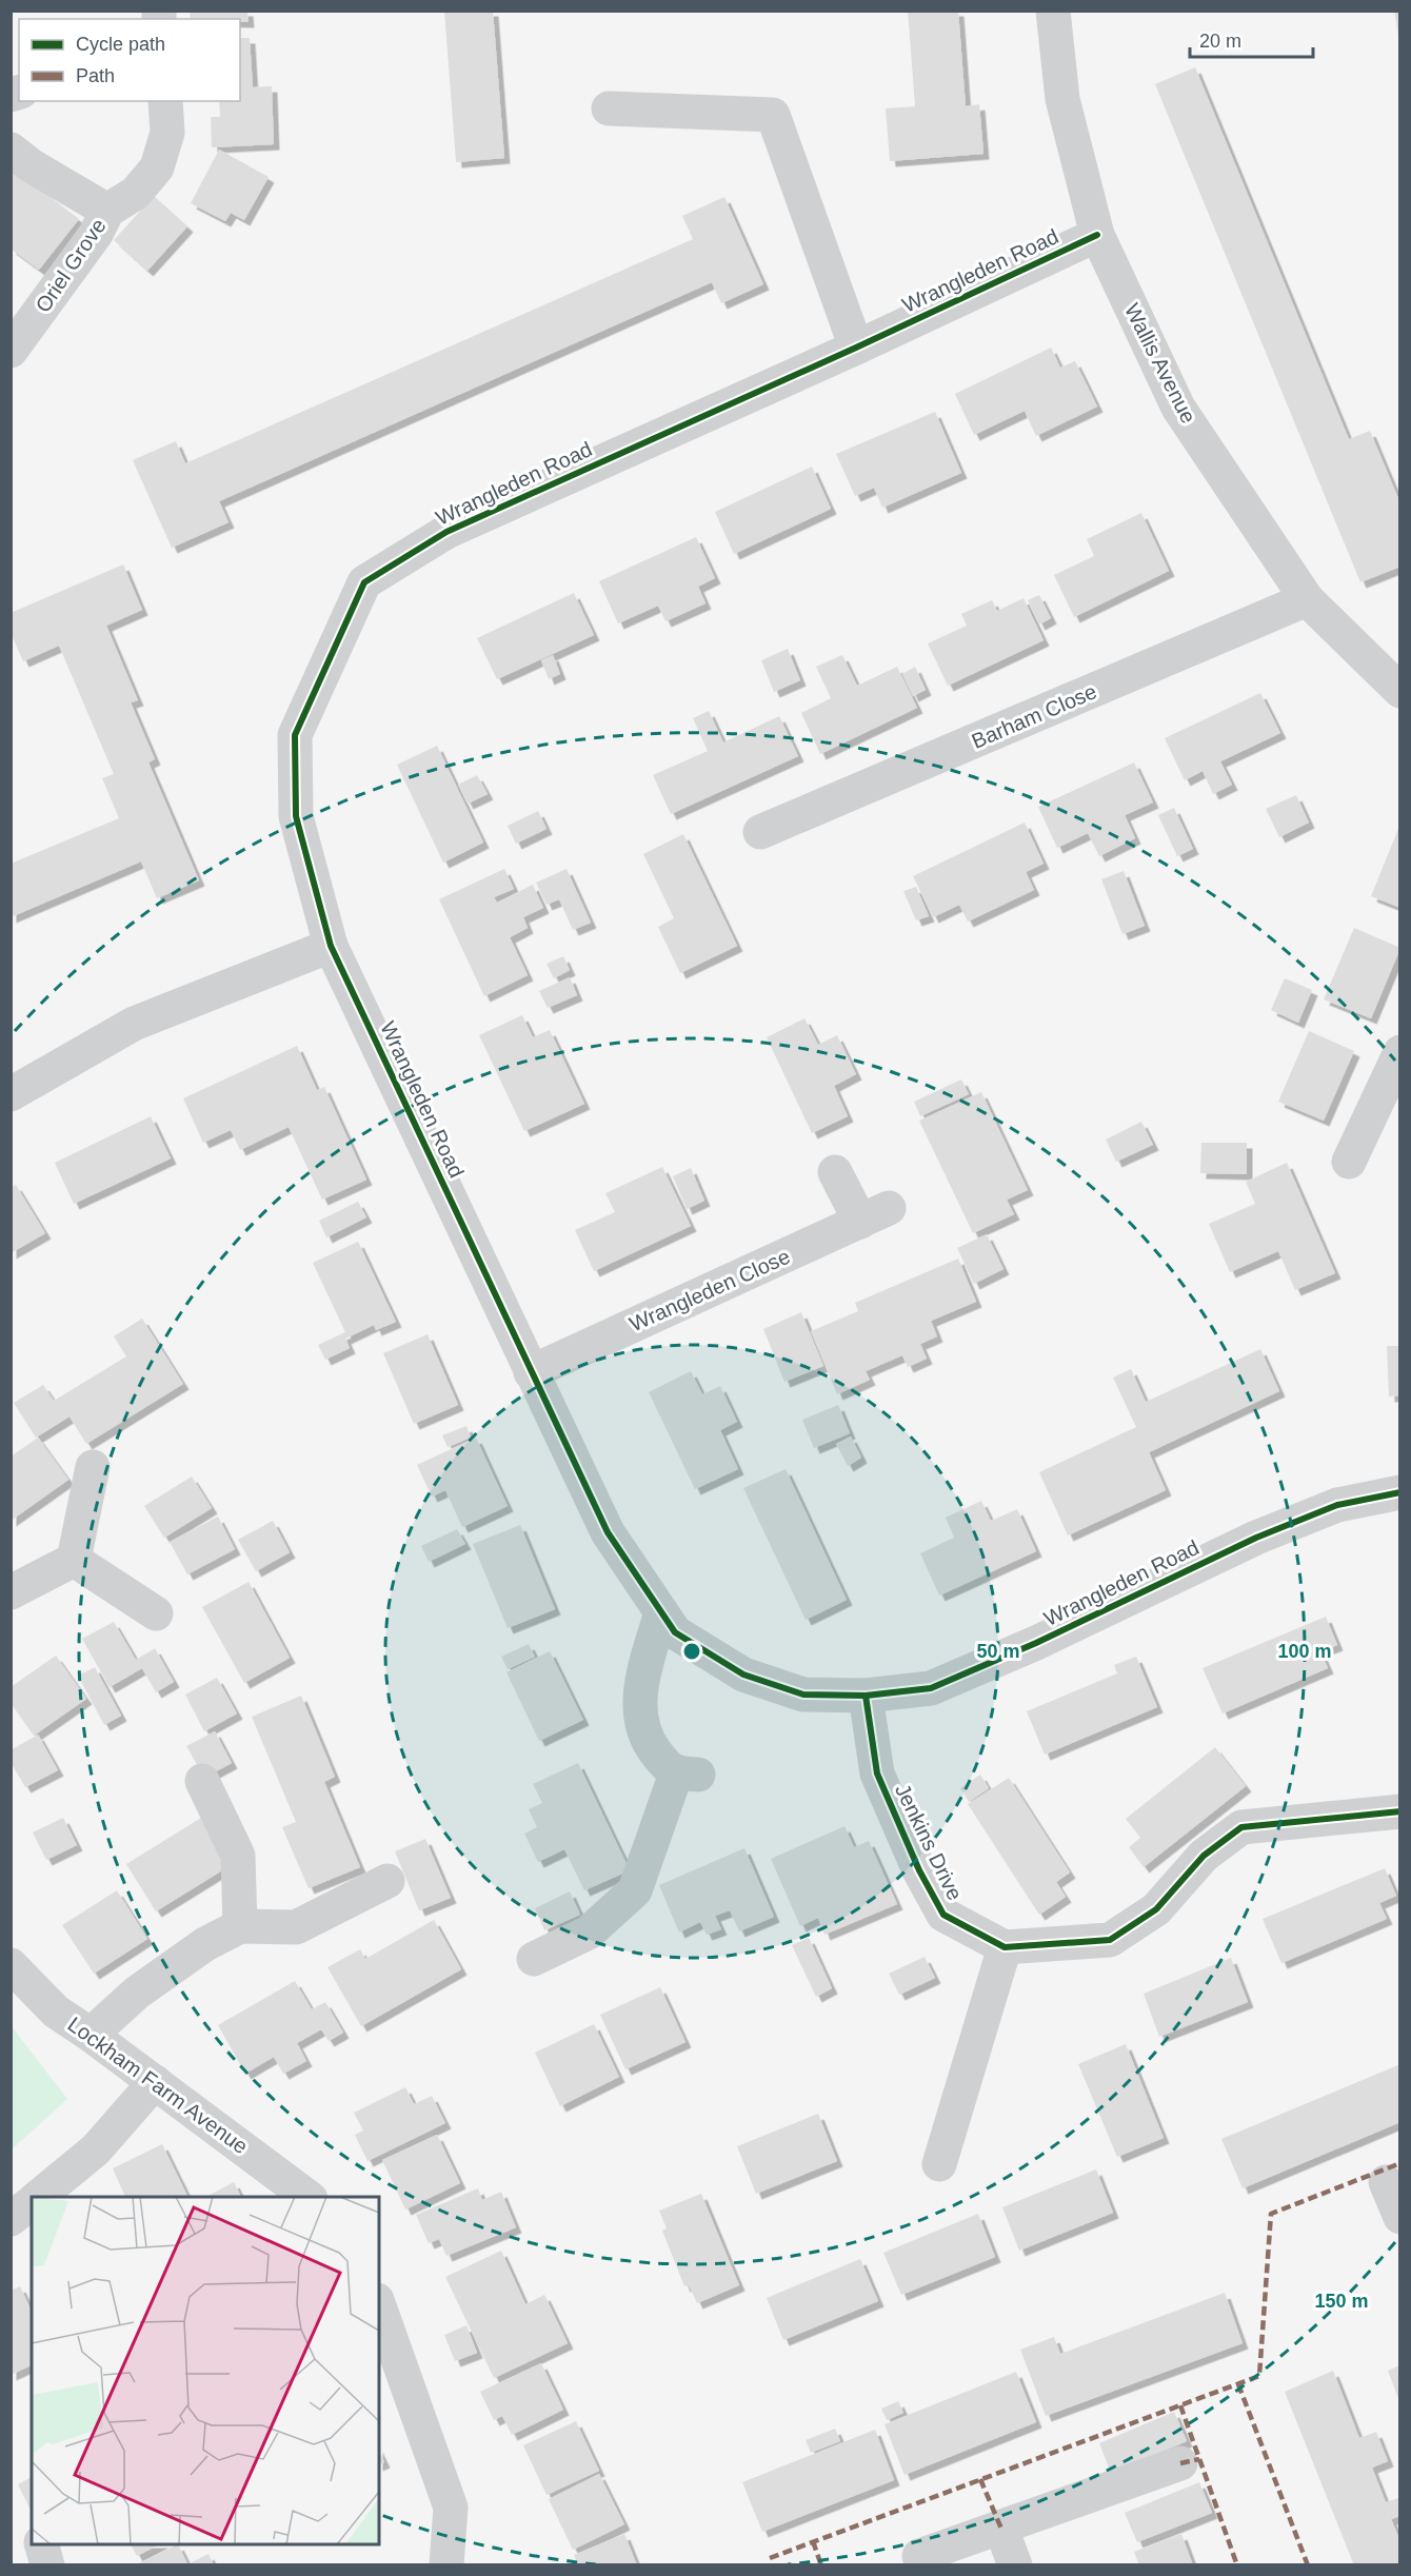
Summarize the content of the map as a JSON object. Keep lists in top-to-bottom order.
{
  "streets": {
    "street": [
      "Oriel Grove",
      "Wrangleden Road",
      "Wallis Avenue",
      "Barham Close",
      "Wrangleden Close",
      "Jenkins Drive",
      "Lockham Farm Avenue"
    ]
  },
  "crossings": [
    ["Wrangleden Road", "Wallis Avenue"],
    ["Wrangleden Road", "Wrangleden Close"],
    ["Wrangleden Road", "Jenkins Drive"],
    ["Wallis Avenue", "Barham Close"]
  ],
  "legend": ["Cycle path", "Path"],
  "scale_bar": "20 m",
  "rings": ["50 m", "100 m", "150 m"]
}
